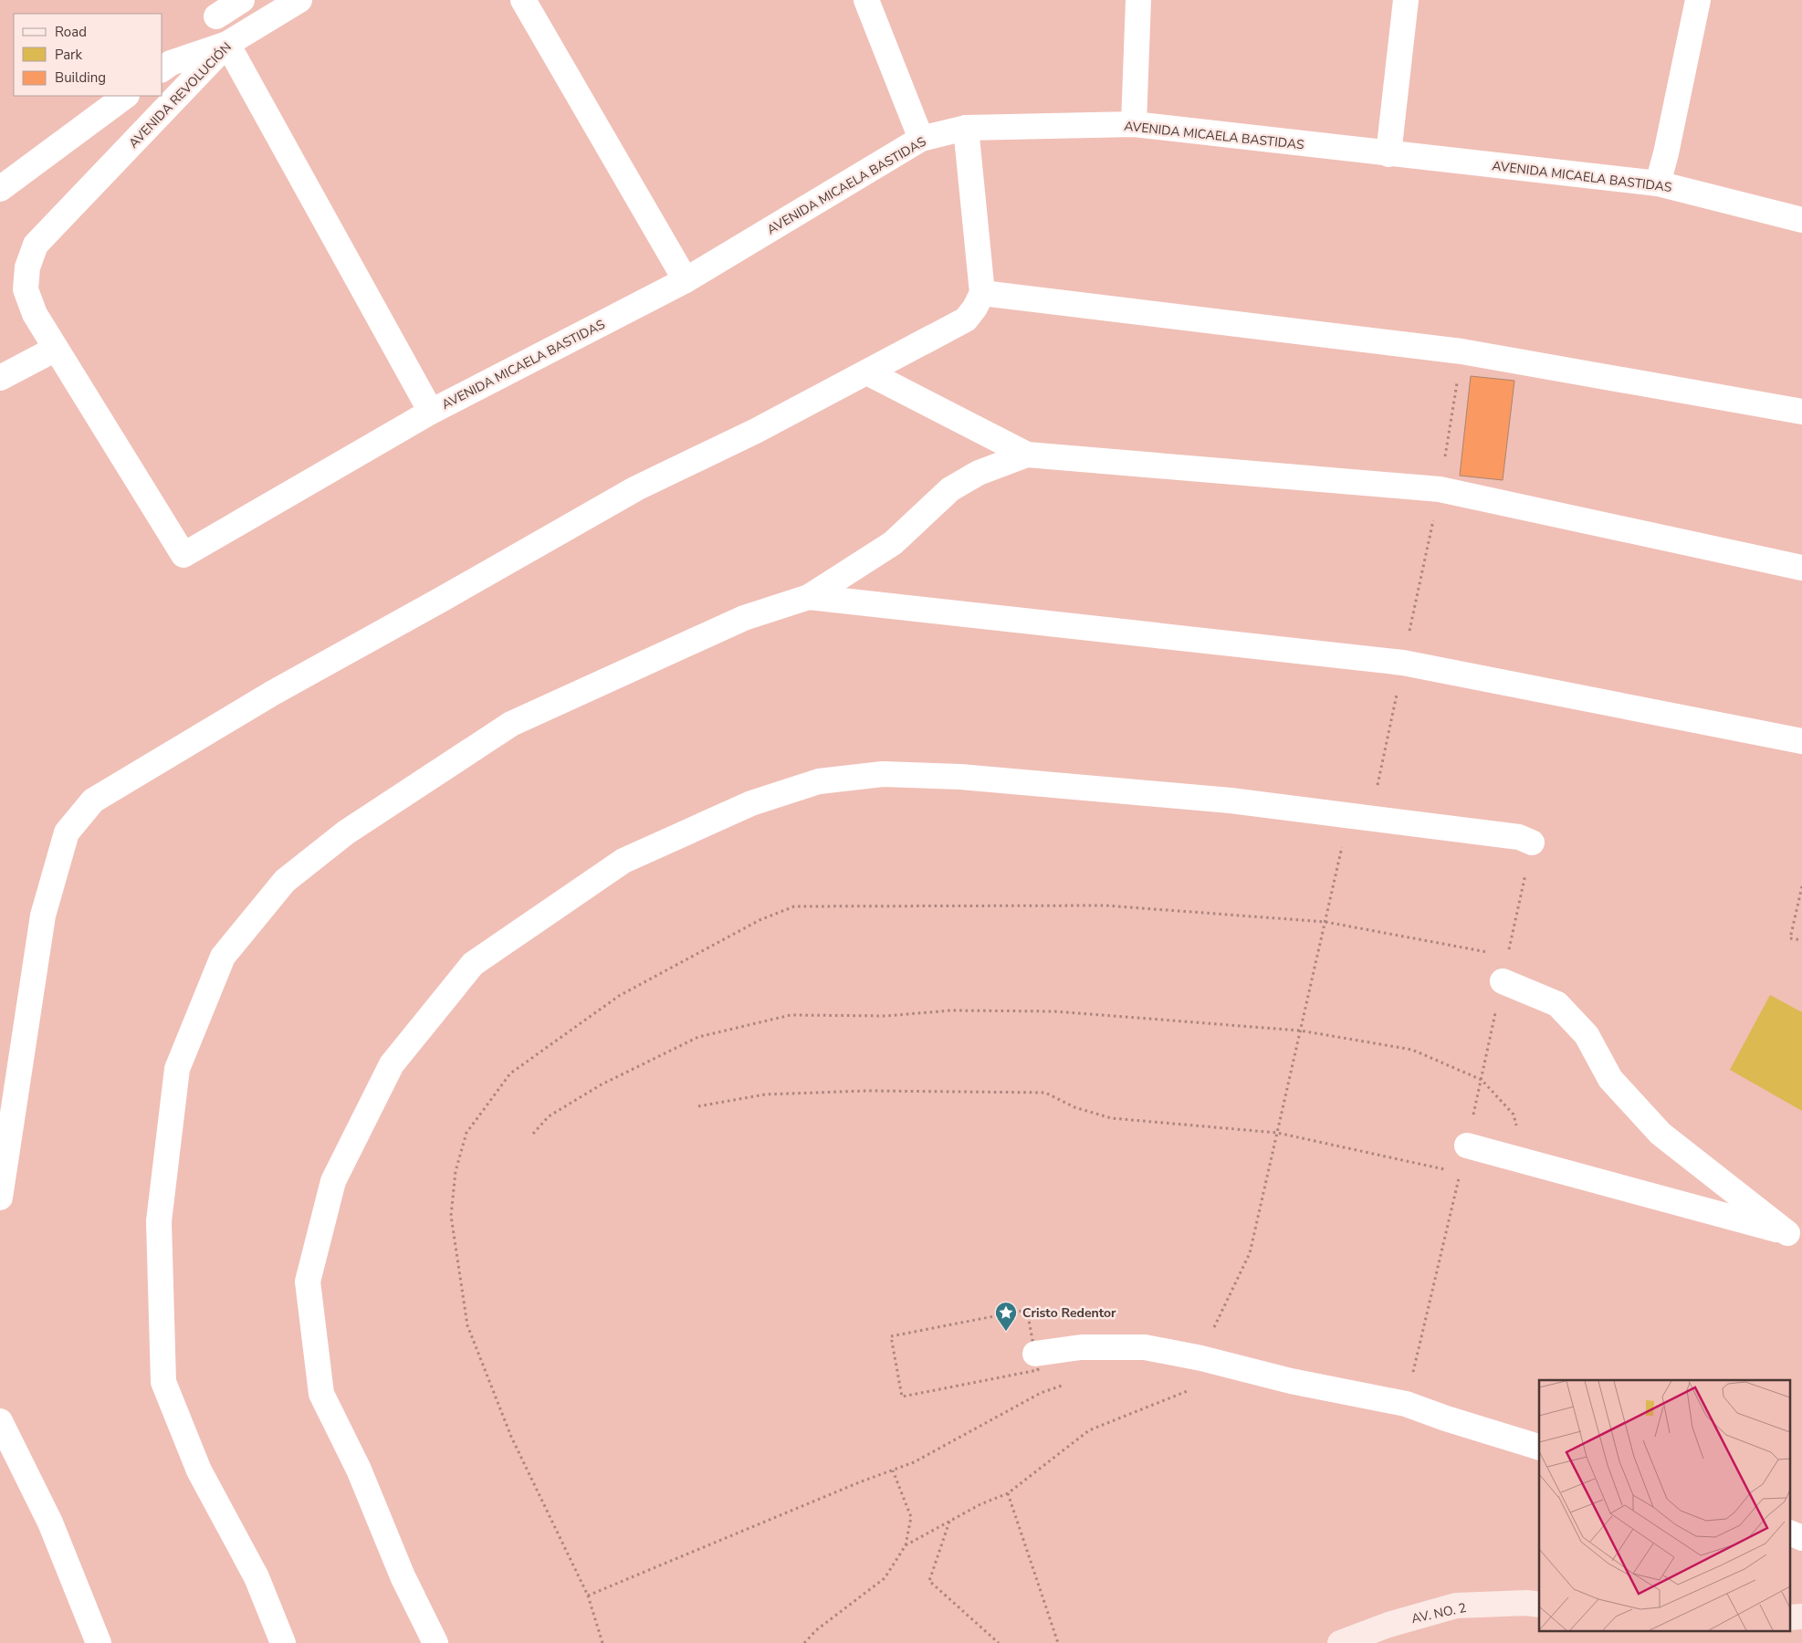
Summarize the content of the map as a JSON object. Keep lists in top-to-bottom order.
{
  "streets": {
    "street": ["AVENIDA REVOLUCIÓN", "AVENIDA MICAELA BASTIDAS", "AV. NO. 2"]
  },
  "crossings": [
    ["AVENIDA REVOLUCIÓN", "AVENIDA MICAELA BASTIDAS"]
  ],
  "places": {
    "place": ["Cristo Redentor"]
  },
  "legend": ["Road", "Park", "Building"]
}
